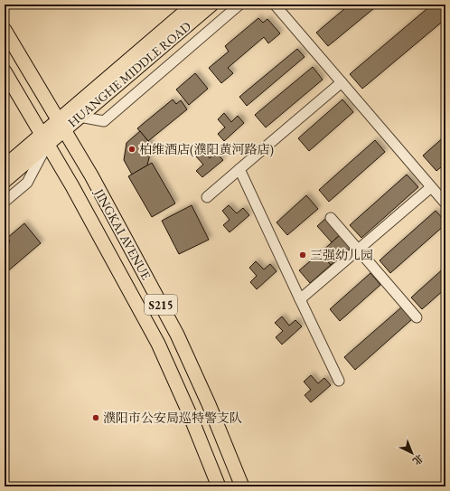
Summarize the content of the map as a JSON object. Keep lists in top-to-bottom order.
{
  "streets": {
    "main road": ["HUANGHE MIDDLE ROAD", "JINGKAI AVENUE", "S215"]
  },
  "crossings": [
    ["HUANGHE MIDDLE ROAD", "JINGKAI AVENUE"]
  ],
  "places": ["柏维酒店(濮阳黄河路店)", "三强幼儿园", "濮阳市公安局巡特警支队"],
  "north": "bottom right"
}
